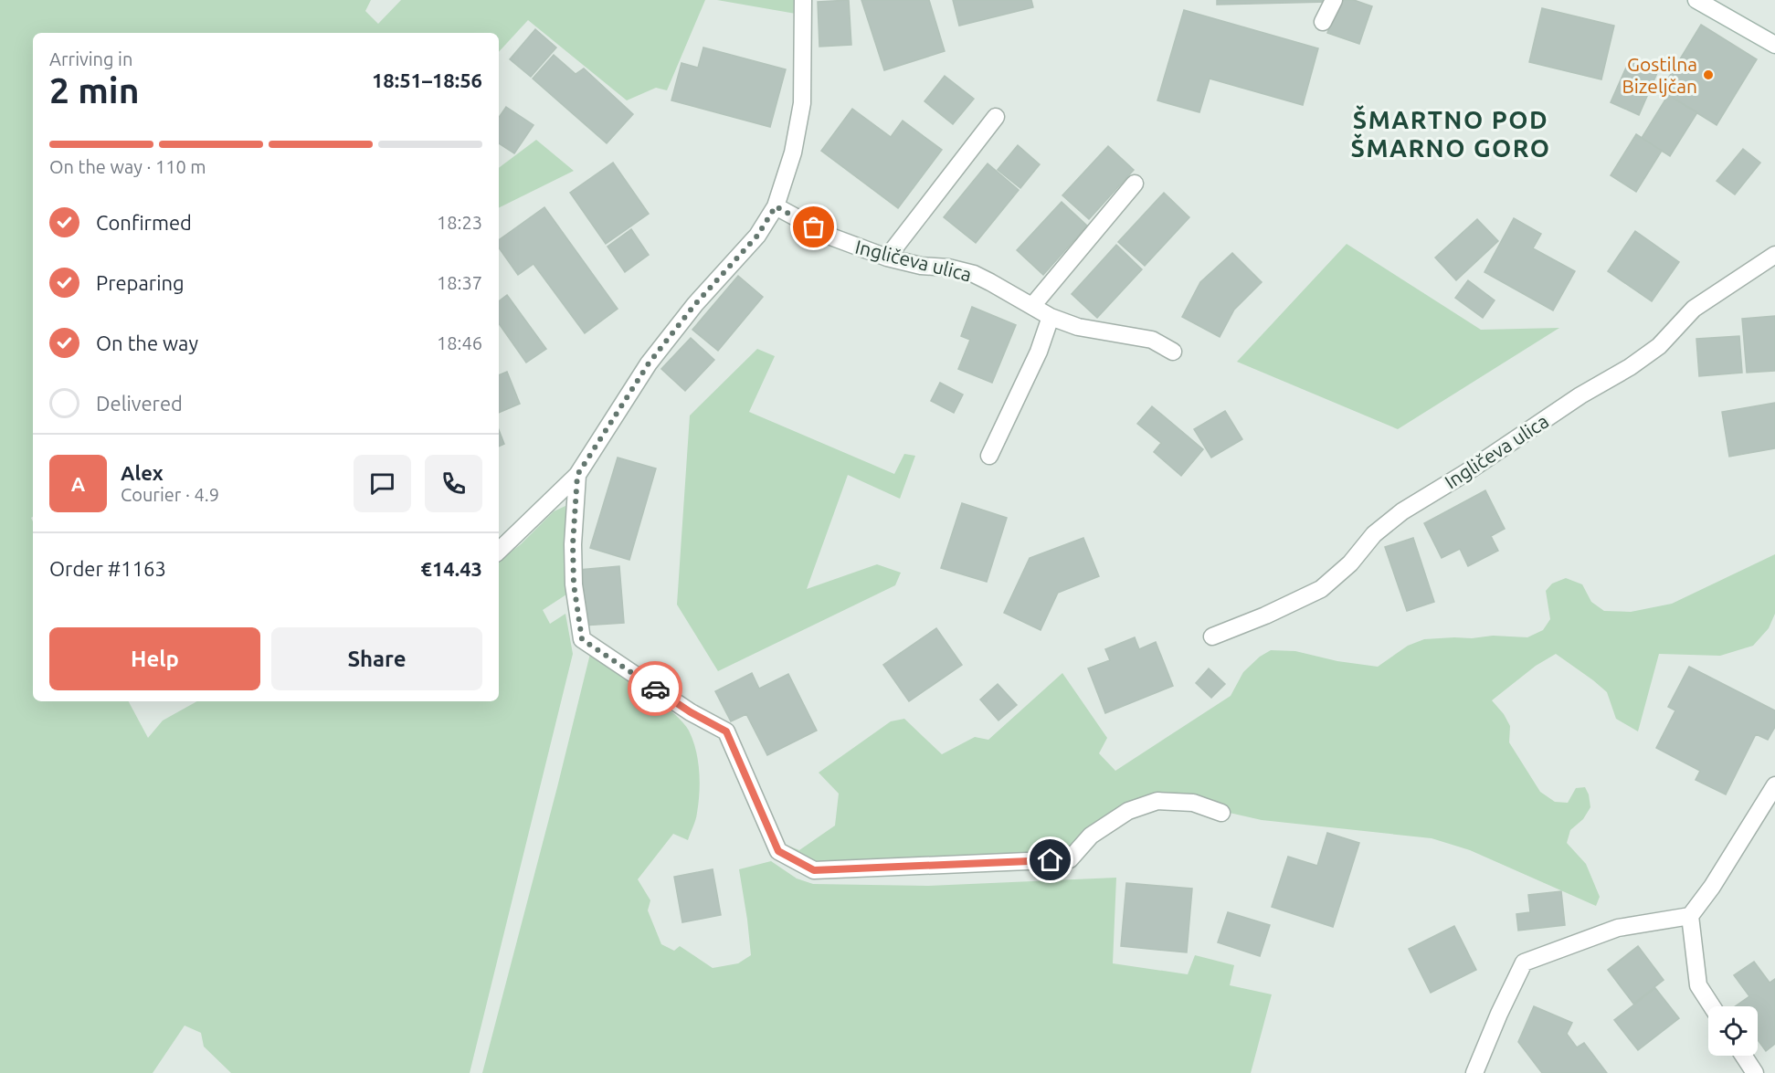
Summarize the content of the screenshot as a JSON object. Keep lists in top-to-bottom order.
{
  "streets": {
    "street": ["Ingličeva ulica"]
  },
  "districts": ["ŠMARTNO POD ŠMARNO GORO"],
  "places": ["Gostilna Bizeljčan"],
  "page": {
    "heading": ["2 min", "Arriving in", "18:51–18:56"],
    "panel": [
      "Alex",
      "Courier · 4.9",
      "Order #1163",
      "€14.43"
    ],
    "bar": "On the way · 110 m",
    "list": [
      ["Confirmed", "18:23"],
      ["Preparing", "18:37"],
      ["On the way", "18:46"],
      "Delivered"
    ],
    "round": "A",
    "buttons": ["Help", "Share"]
  }
}
